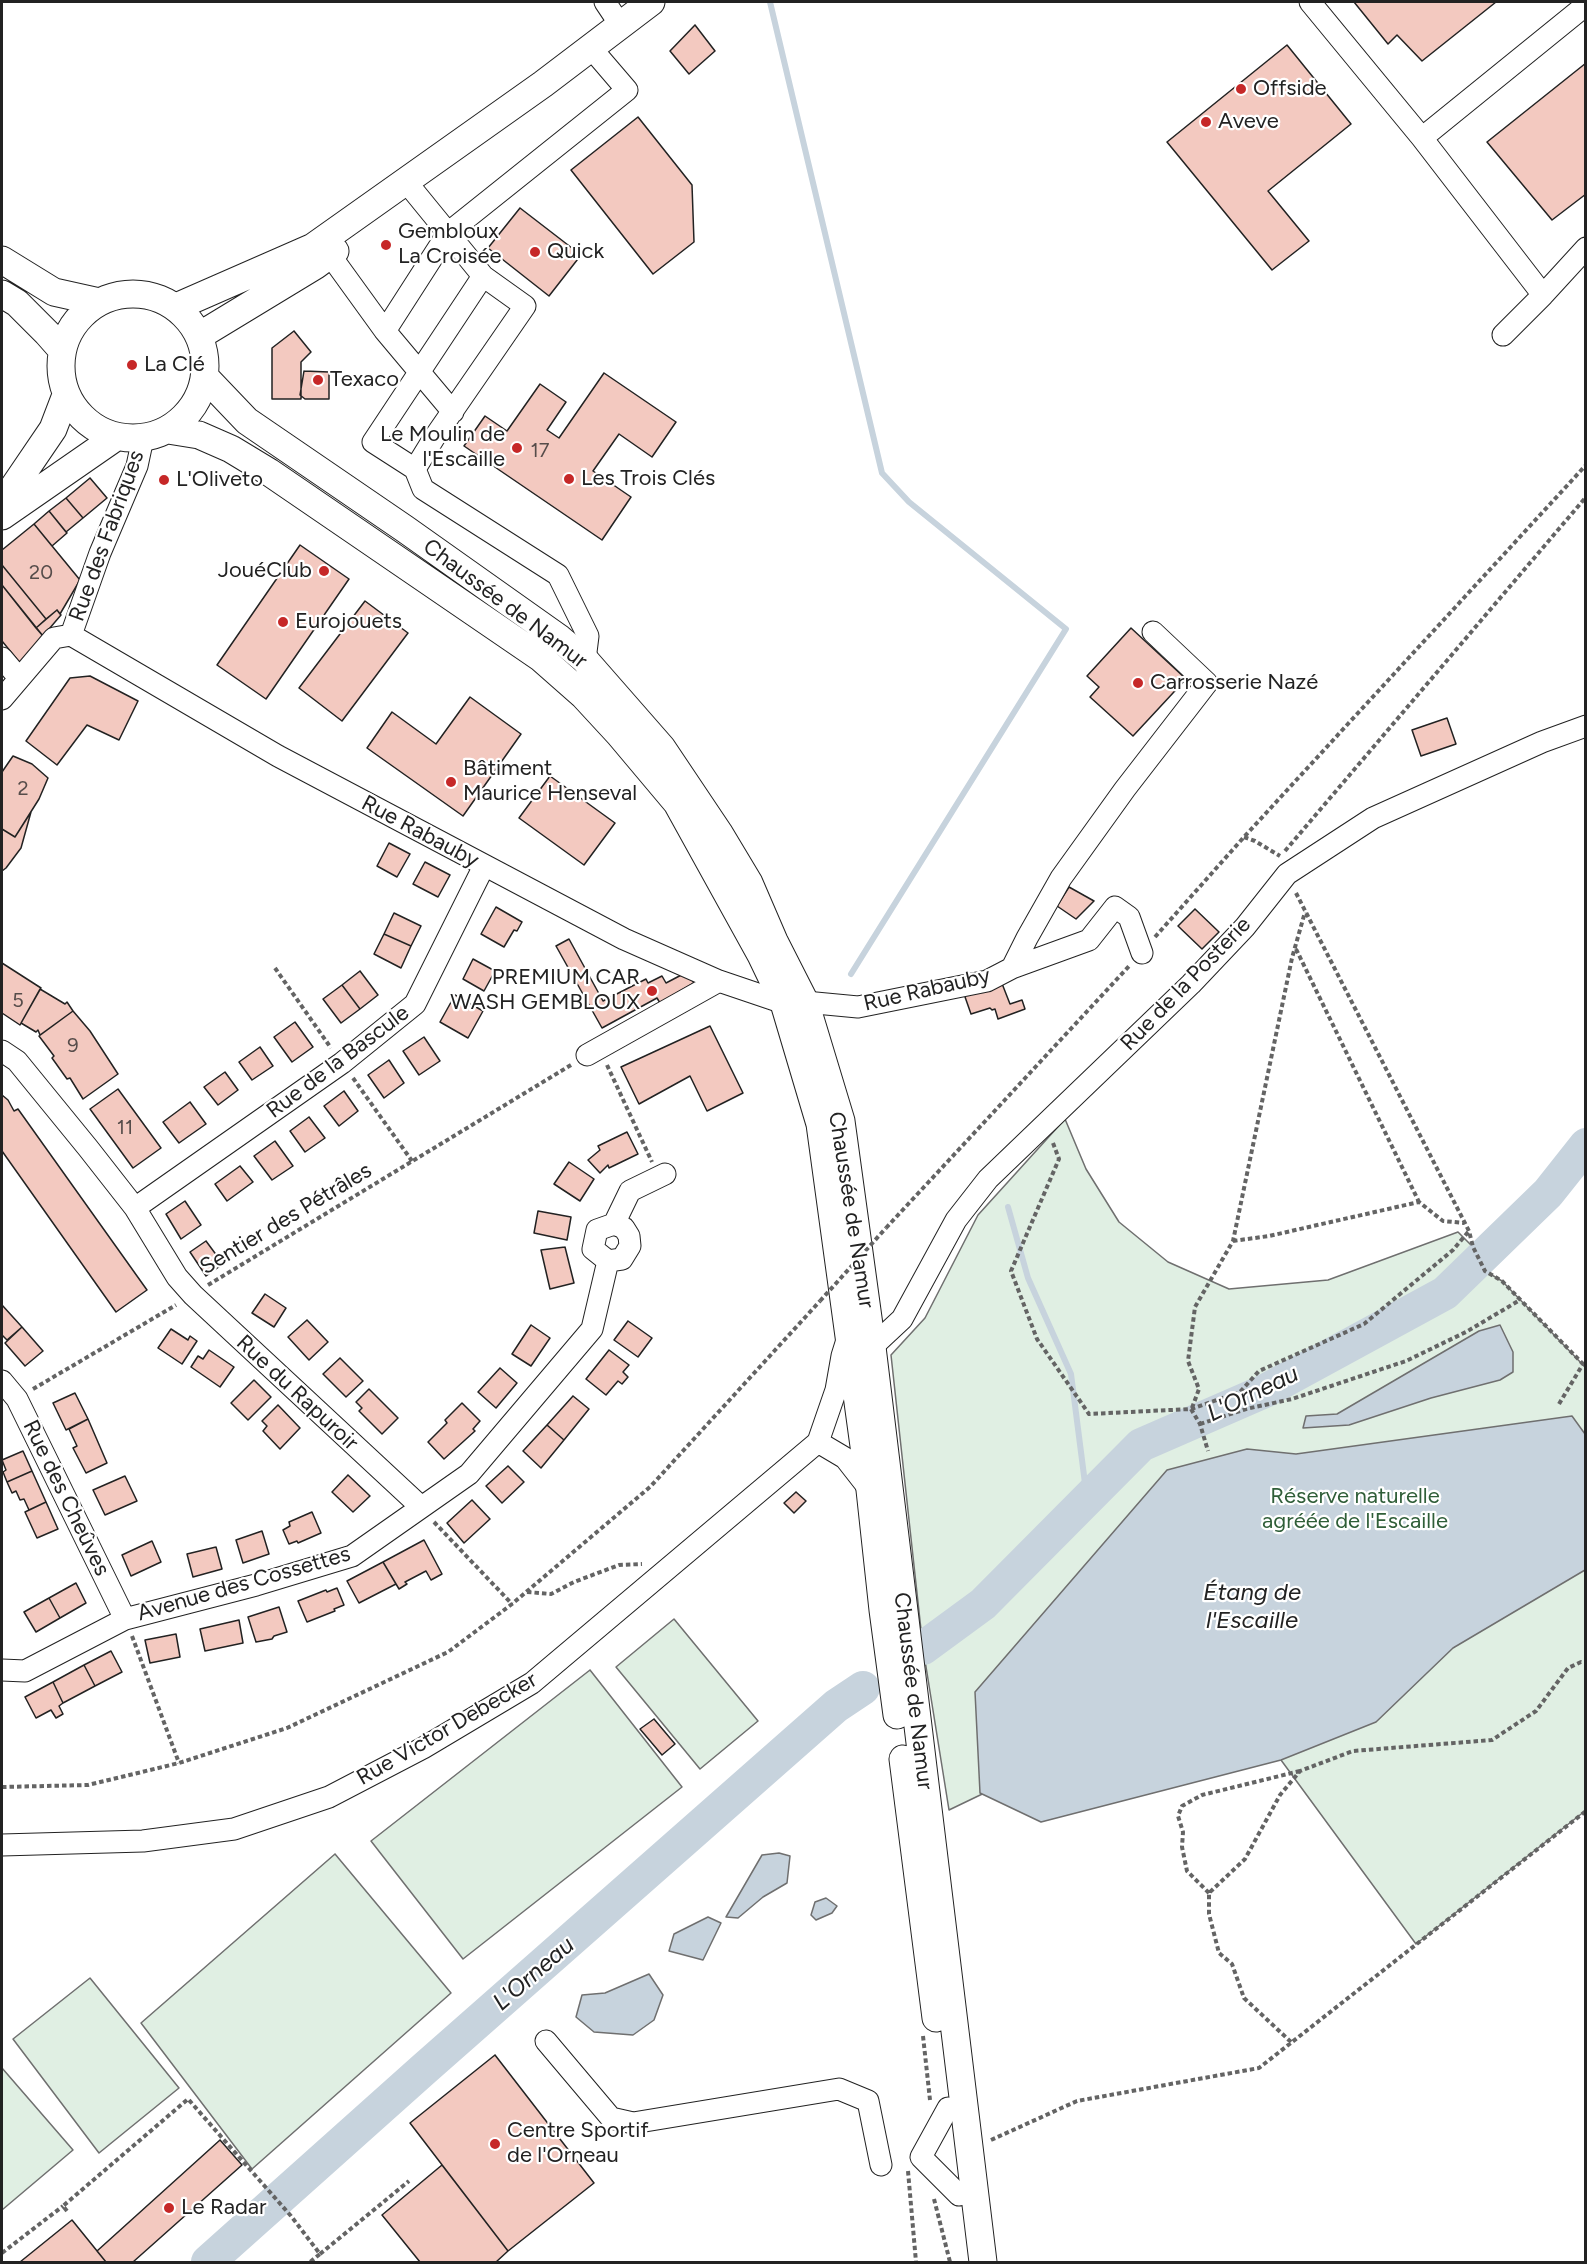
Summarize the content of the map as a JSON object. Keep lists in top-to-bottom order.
{
  "streets": {
    "main road": ["Chaussée de Namur"],
    "street": [
      "Rue des Fabriques",
      "Rue Rabauby",
      "Rue de la Posterie",
      "Rue de la Bascule",
      "Rue du Rapuroir",
      "Rue des Cheûves",
      "Avenue des Cossettes",
      "Rue Victor Debecker"
    ],
    "path": ["Sentier des Pétrâles"]
  },
  "crossings": [
    ["Rue des Fabriques", "Chaussée de Namur"],
    ["Rue des Fabriques", "Rue Rabauby"],
    ["Chaussée de Namur", "Rue Rabauby"],
    ["Chaussée de Namur", "Rue de la Posterie"],
    ["Rue Rabauby", "Rue de la Bascule"],
    ["Rue de la Bascule", "Rue du Rapuroir"],
    ["Sentier des Pétrâles", "Rue du Rapuroir"],
    ["Sentier des Pétrâles", "Rue des Cheûves"],
    ["Rue du Rapuroir", "Avenue des Cossettes"],
    ["Rue des Cheûves", "Avenue des Cossettes"]
  ],
  "water": ["L'Orneau", "Étang de l'Escaille"],
  "parks": ["Réserve naturelle agréée de l'Escaille"],
  "places": [
    "Offside",
    "Aveve",
    "Gembloux La Croisée",
    "Quick",
    "La Clé",
    "Texaco",
    "Le Moulin de l'Escaille",
    "Les Trois Clés",
    "L'Oliveto",
    "JouéClub",
    "Eurojouets",
    "Carrosserie Nazé",
    "Bâtiment Maurice Henseval",
    "PREMIUM CAR WASH GEMBLOUX",
    "Centre Sportif de l'Orneau",
    "Le Radar"
  ],
  "house_numbers": [
    "17",
    "20",
    "2",
    "5",
    "9",
    "11"
  ]
}
